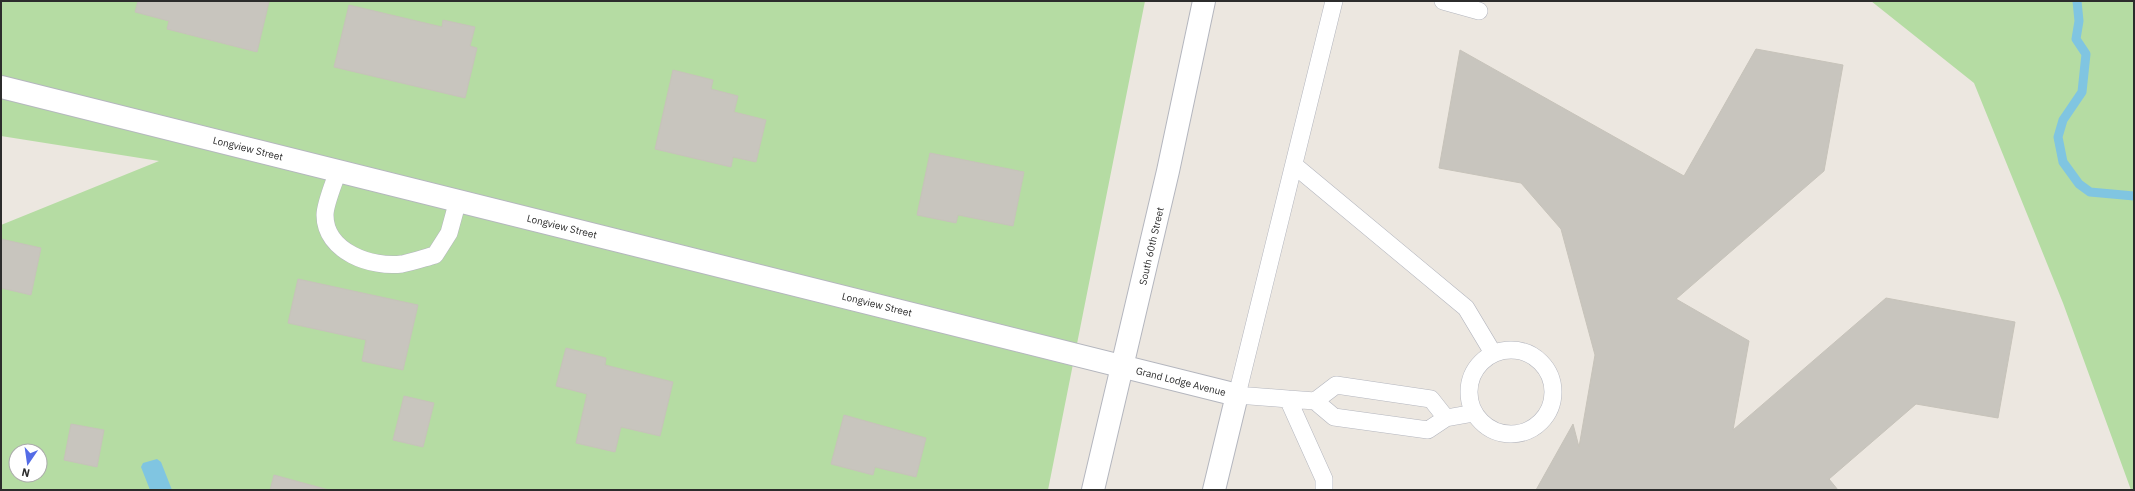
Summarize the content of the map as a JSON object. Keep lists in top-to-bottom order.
{
  "streets": {
    "street": ["Longview Street", "South 60th Street", "Grand Lodge Avenue"]
  },
  "crossings": [
    ["Longview Street", "South 60th Street"],
    ["Longview Street", "Grand Lodge Avenue"],
    ["South 60th Street", "Grand Lodge Avenue"]
  ],
  "north": "bottom"
}
